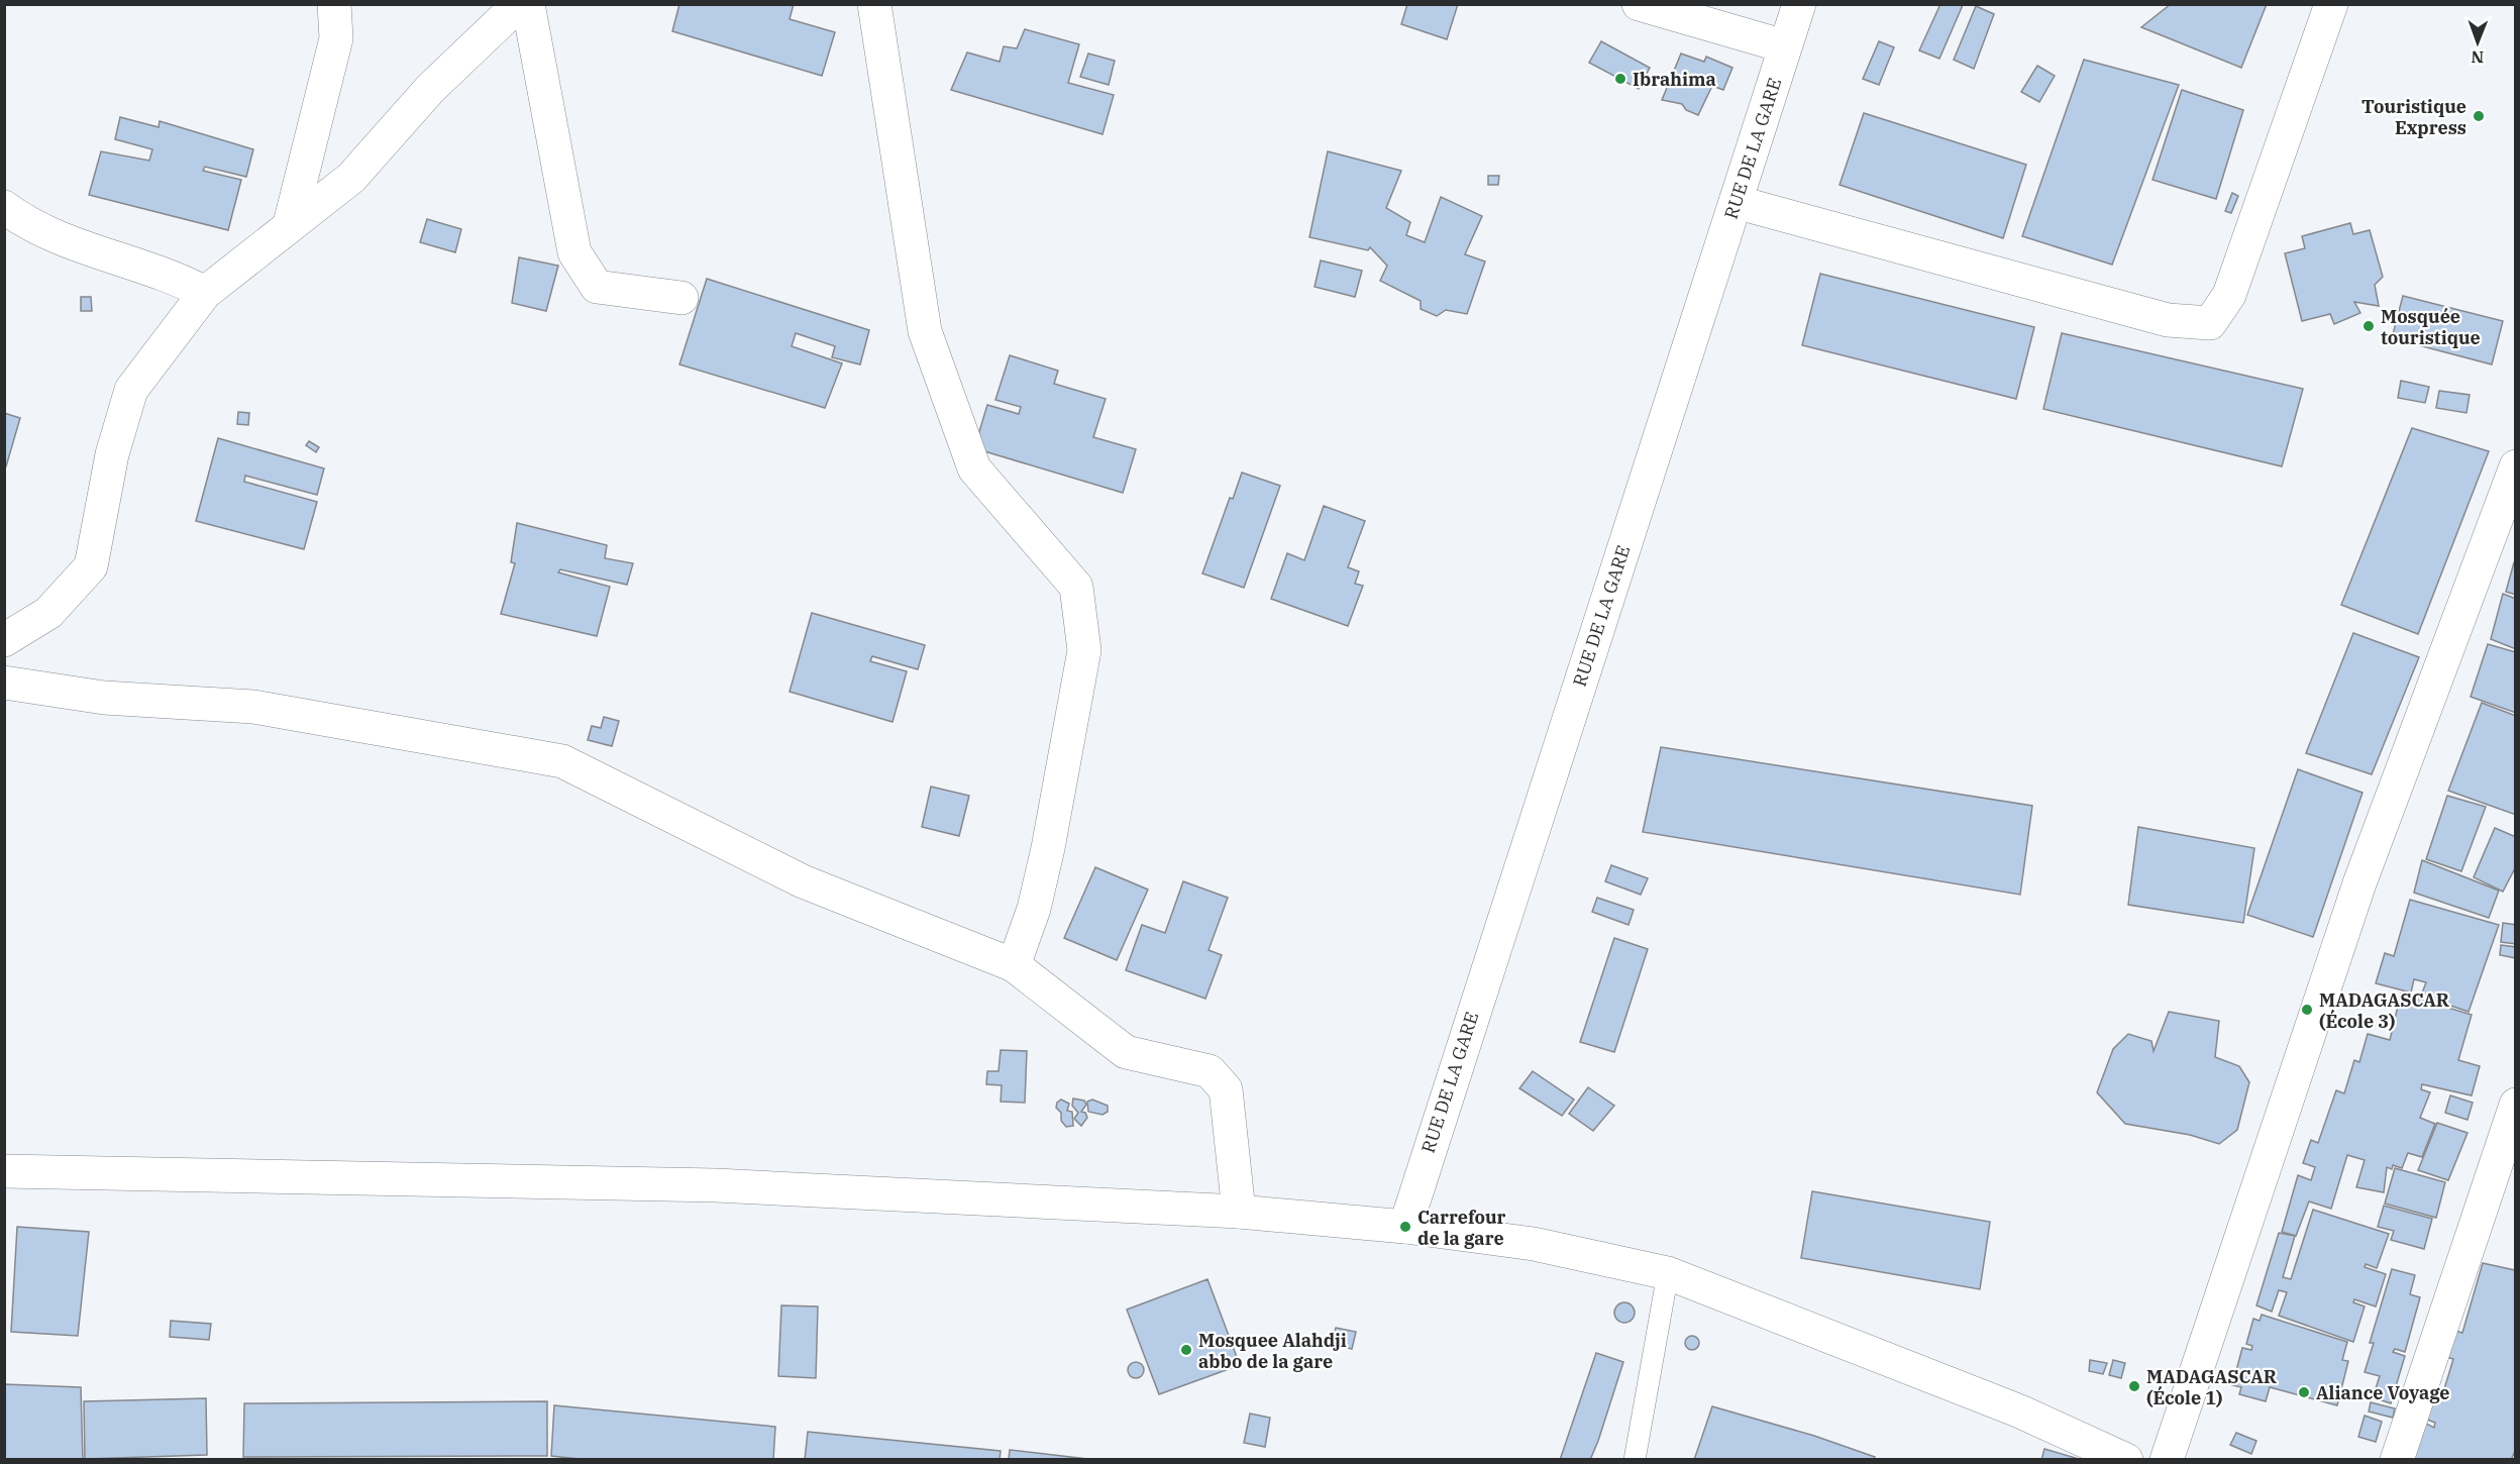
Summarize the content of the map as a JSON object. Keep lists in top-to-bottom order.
{
  "streets": {
    "street": ["RUE DE LA GARE"]
  },
  "places": [
    "Ibrahima",
    "Touristique Express",
    "Mosquée touristique",
    "MADAGASCAR (École 3)",
    "Carrefour de la gare",
    "Mosquee Alahdji abbo de la gare",
    "MADAGASCAR (École 1)",
    "Aliance Voyage"
  ],
  "north": "bottom"
}
